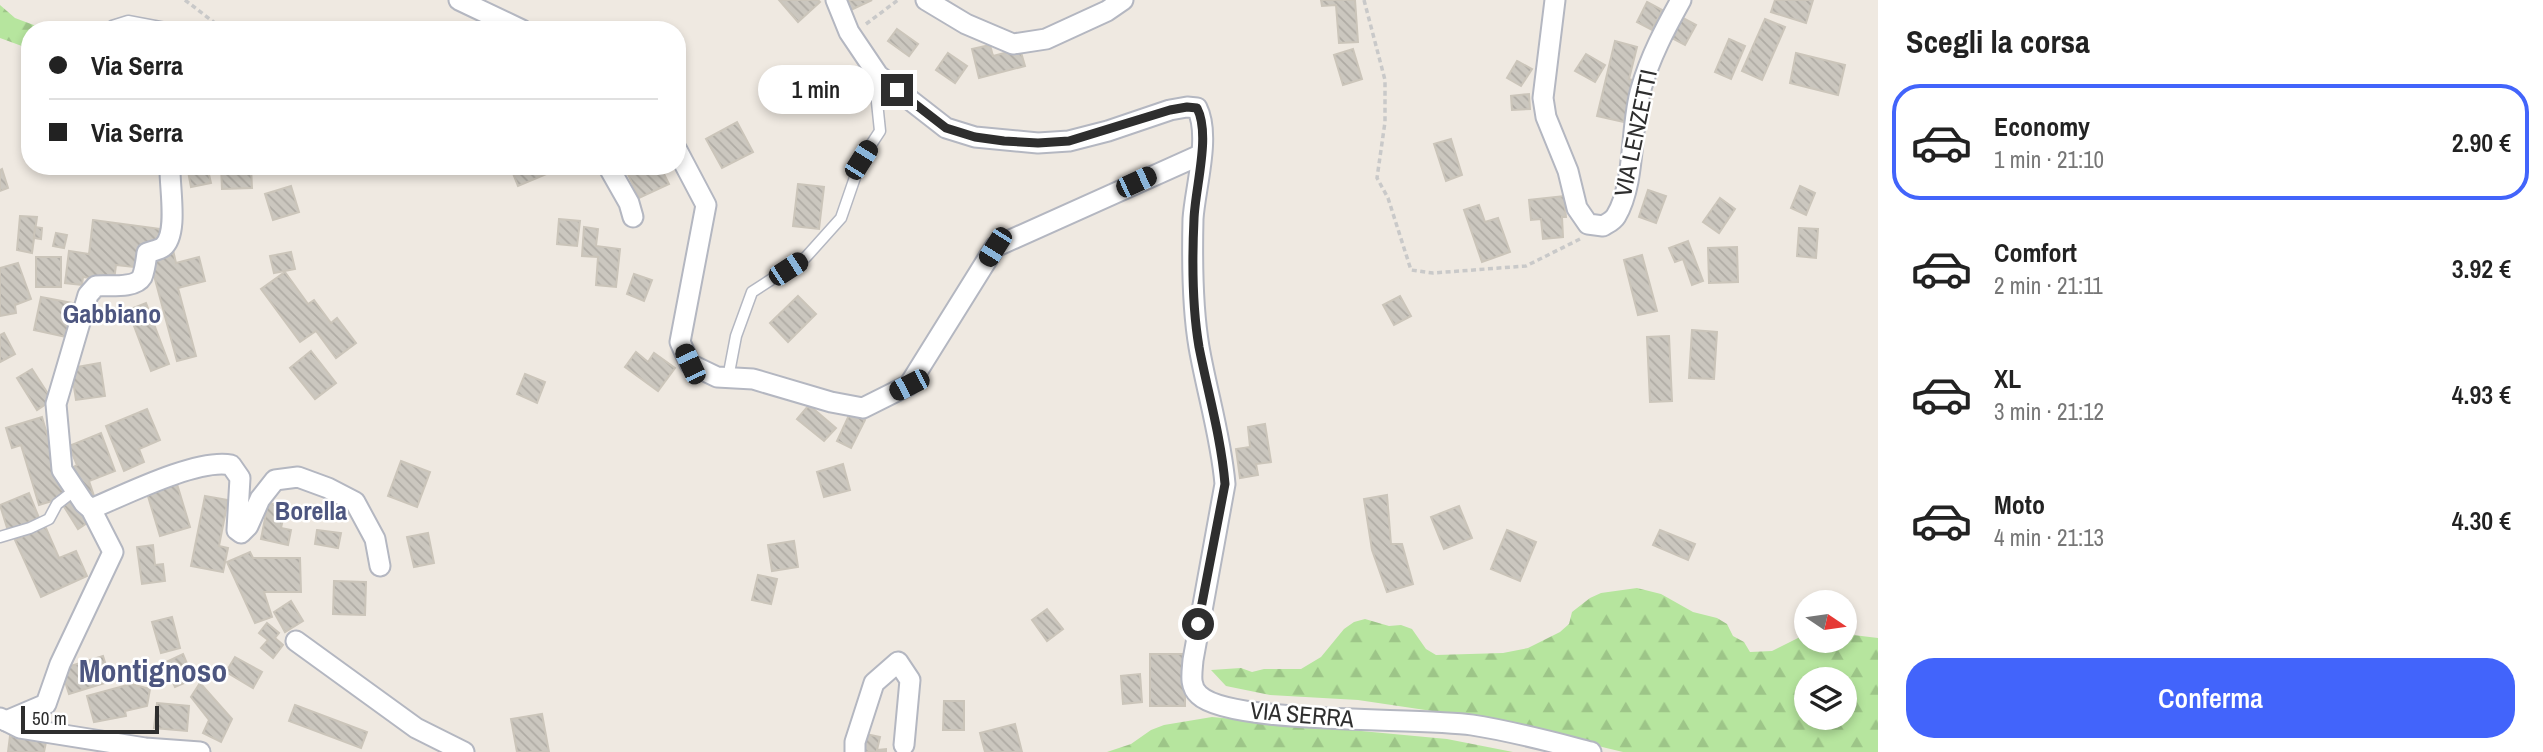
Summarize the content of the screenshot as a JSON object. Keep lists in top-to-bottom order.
{
  "streets": {
    "street": ["VIA LENZETTI", "VIA SERRA"]
  },
  "districts": ["Gabbiano", "Borella", "Montignoso"],
  "scale_bar": "50 m",
  "north": "right",
  "page": {
    "heading": "Scegli la corsa",
    "banner": ["Via Serra", "Via Serra"],
    "bubble": "1 min",
    "list": [
      {
        "name": "Economy",
        "note": "1 min · 21:10",
        "value": "2.90 €"
      },
      {
        "name": "Comfort",
        "note": "2 min · 21:11",
        "value": "3.92 €"
      },
      {
        "name": "XL",
        "note": "3 min · 21:12",
        "value": "4.93 €"
      },
      {
        "name": "Moto",
        "note": "4 min · 21:13",
        "value": "4.30 €"
      }
    ],
    "buttons": "Conferma",
    "scale": "50 m"
  }
}
